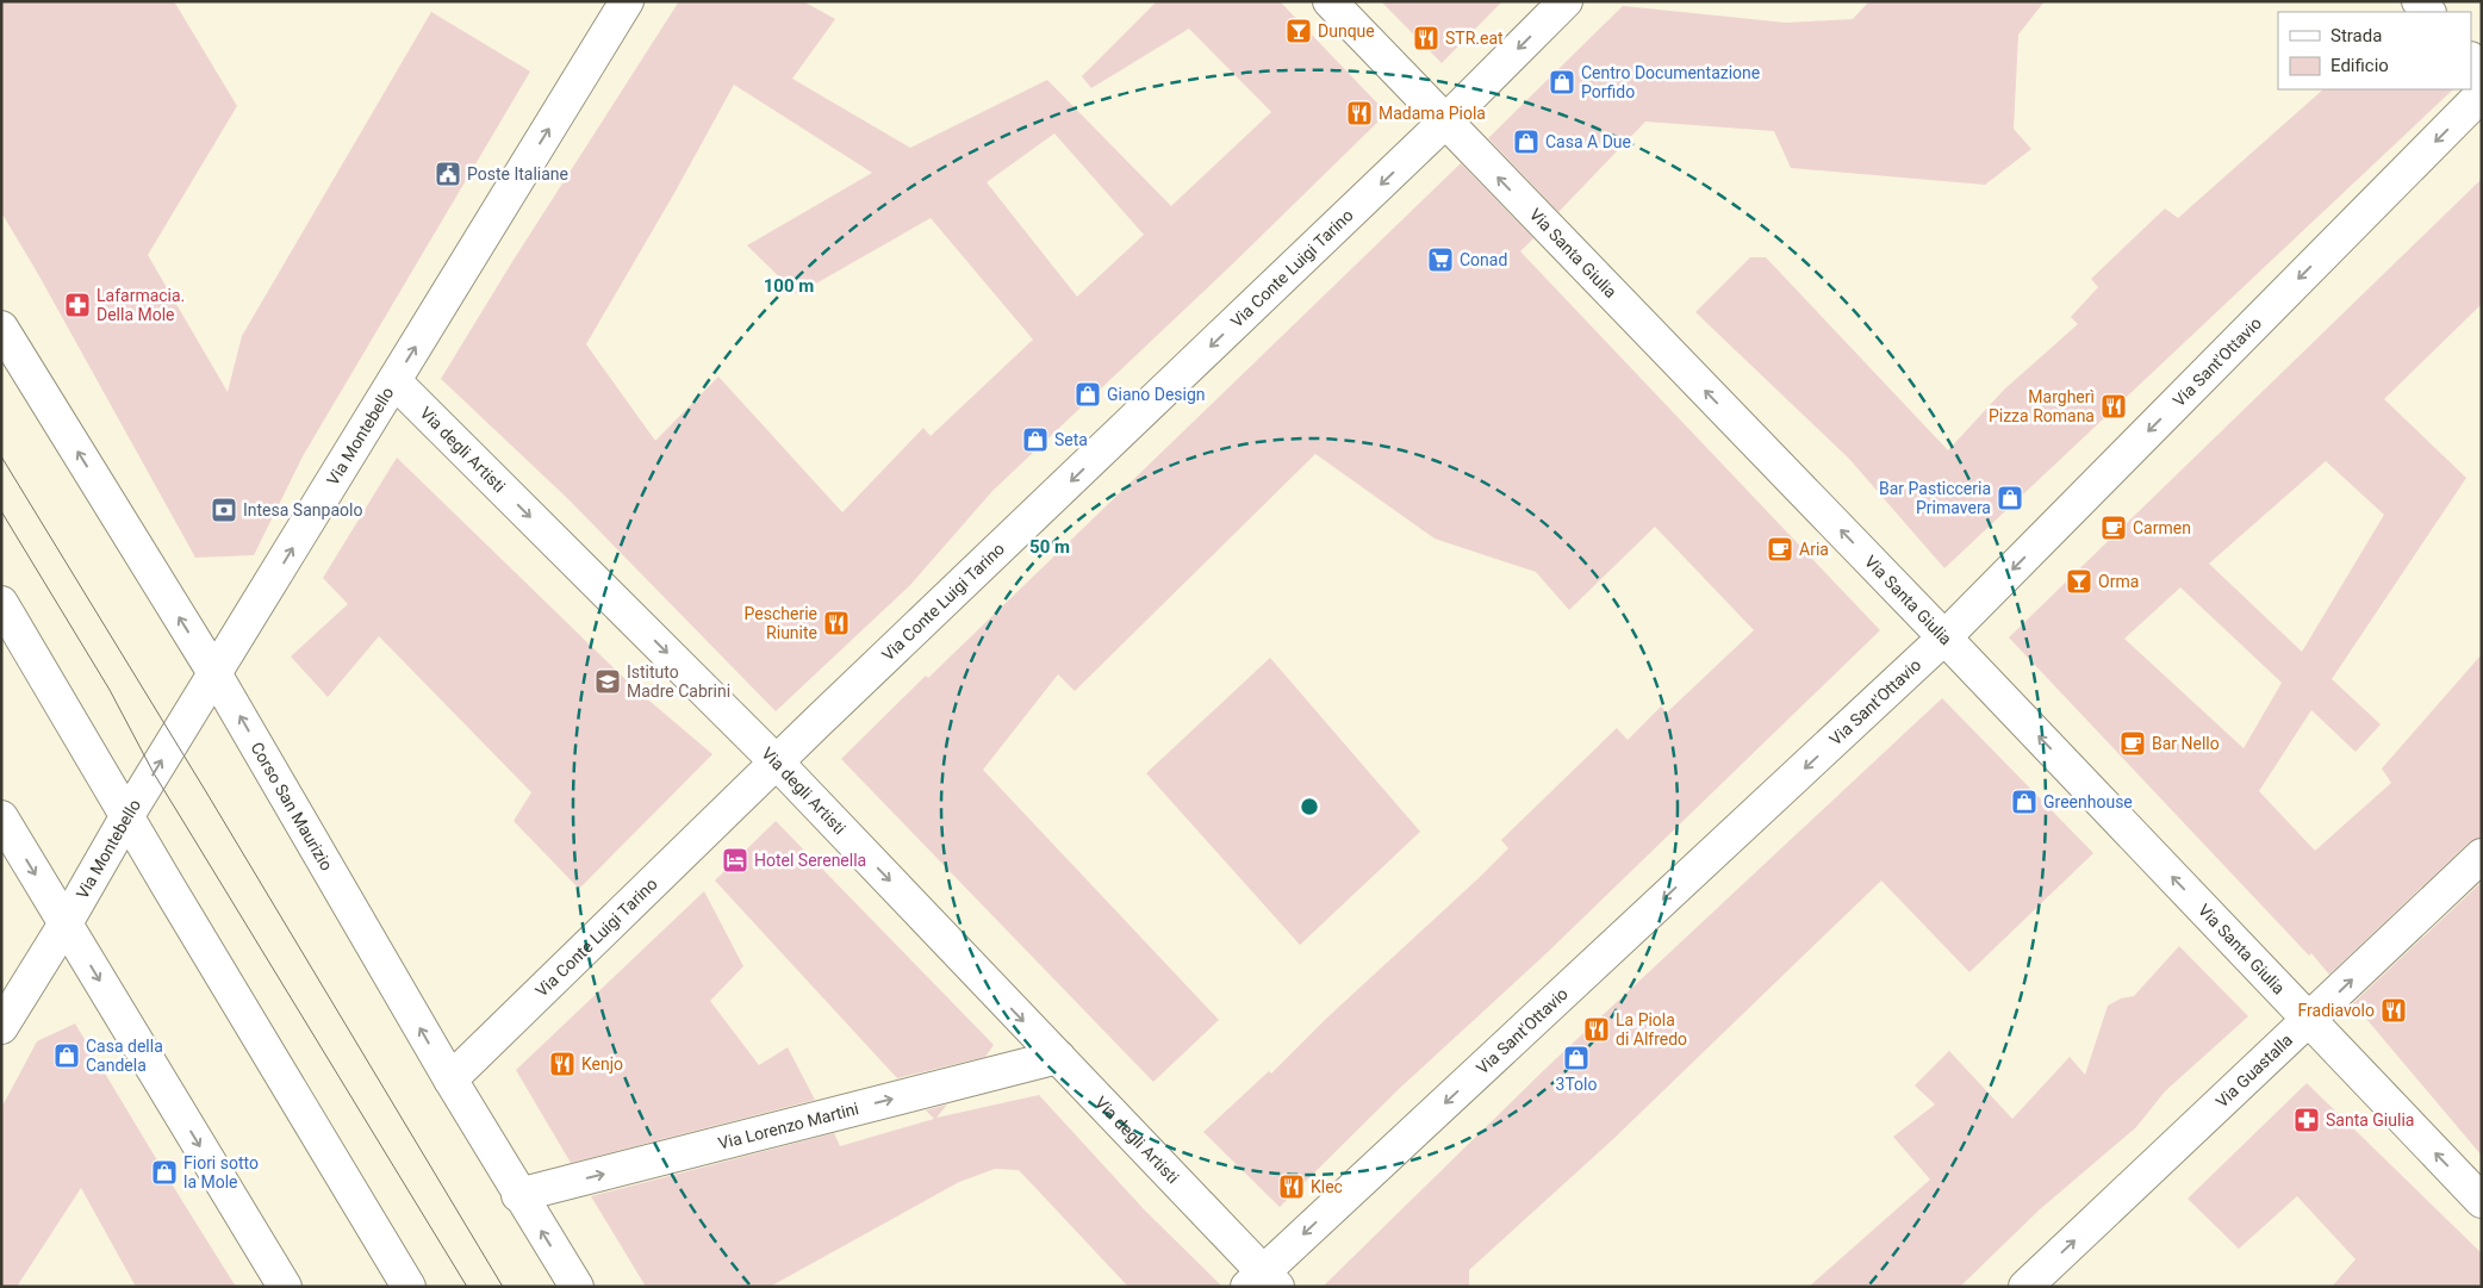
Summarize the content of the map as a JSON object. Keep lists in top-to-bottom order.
{
  "streets": {
    "street": [
      "Via Santa Giulia",
      "Via Conte Luigi Tarino",
      "Via Sant'Ottavio",
      "Via Montebello",
      "Via degli Artisti",
      "Corso San Maurizio",
      "Via Guastalla",
      "Via Lorenzo Martini"
    ]
  },
  "crossings": [
    ["Via Santa Giulia", "Via Conte Luigi Tarino"],
    ["Via Santa Giulia", "Via Sant'Ottavio"],
    ["Via Santa Giulia", "Via Guastalla"],
    ["Via Conte Luigi Tarino", "Via degli Artisti"],
    ["Via Conte Luigi Tarino", "Corso San Maurizio"],
    ["Via Sant'Ottavio", "Via degli Artisti"],
    ["Via Montebello", "Via degli Artisti"],
    ["Via Montebello", "Corso San Maurizio"],
    ["Via degli Artisti", "Via Lorenzo Martini"],
    ["Corso San Maurizio", "Via Lorenzo Martini"]
  ],
  "one_way": [
    "Via Santa Giulia",
    "Via Conte Luigi Tarino",
    "Via Sant'Ottavio",
    "Via Montebello",
    "Via degli Artisti",
    "Via Guastalla",
    "Via Lorenzo Martini"
  ],
  "places": {
    "bar": ["Dunque", "Orma"],
    "restaurant": [
      "STR.eat",
      "Madama Piola",
      "Margherì Pizza Romana",
      "Pescherie Riunite",
      "Fradiavolo",
      "La Piola di Alfredo",
      "Kenjo",
      "Klec"
    ],
    "shop": [
      "Centro Documentazione Porfido",
      "Casa A Due",
      "Giano Design",
      "Seta",
      "Bar Pasticceria Primavera",
      "Greenhouse",
      "Casa della Candela",
      "3Tolo",
      "Fiori sotto la Mole"
    ],
    "public building": ["Poste Italiane"],
    "supermarket": ["Conad"],
    "pharmacy": ["Lafarmacia. Della Mole", "Santa Giulia"],
    "bank": ["Intesa Sanpaolo"],
    "cafe": ["Carmen", "Aria", "Bar Nello"],
    "school or university": ["Istituto Madre Cabrini"],
    "hotel": ["Hotel Serenella"]
  },
  "legend": ["Strada", "Edificio"],
  "rings": ["100 m", "50 m"]
}
